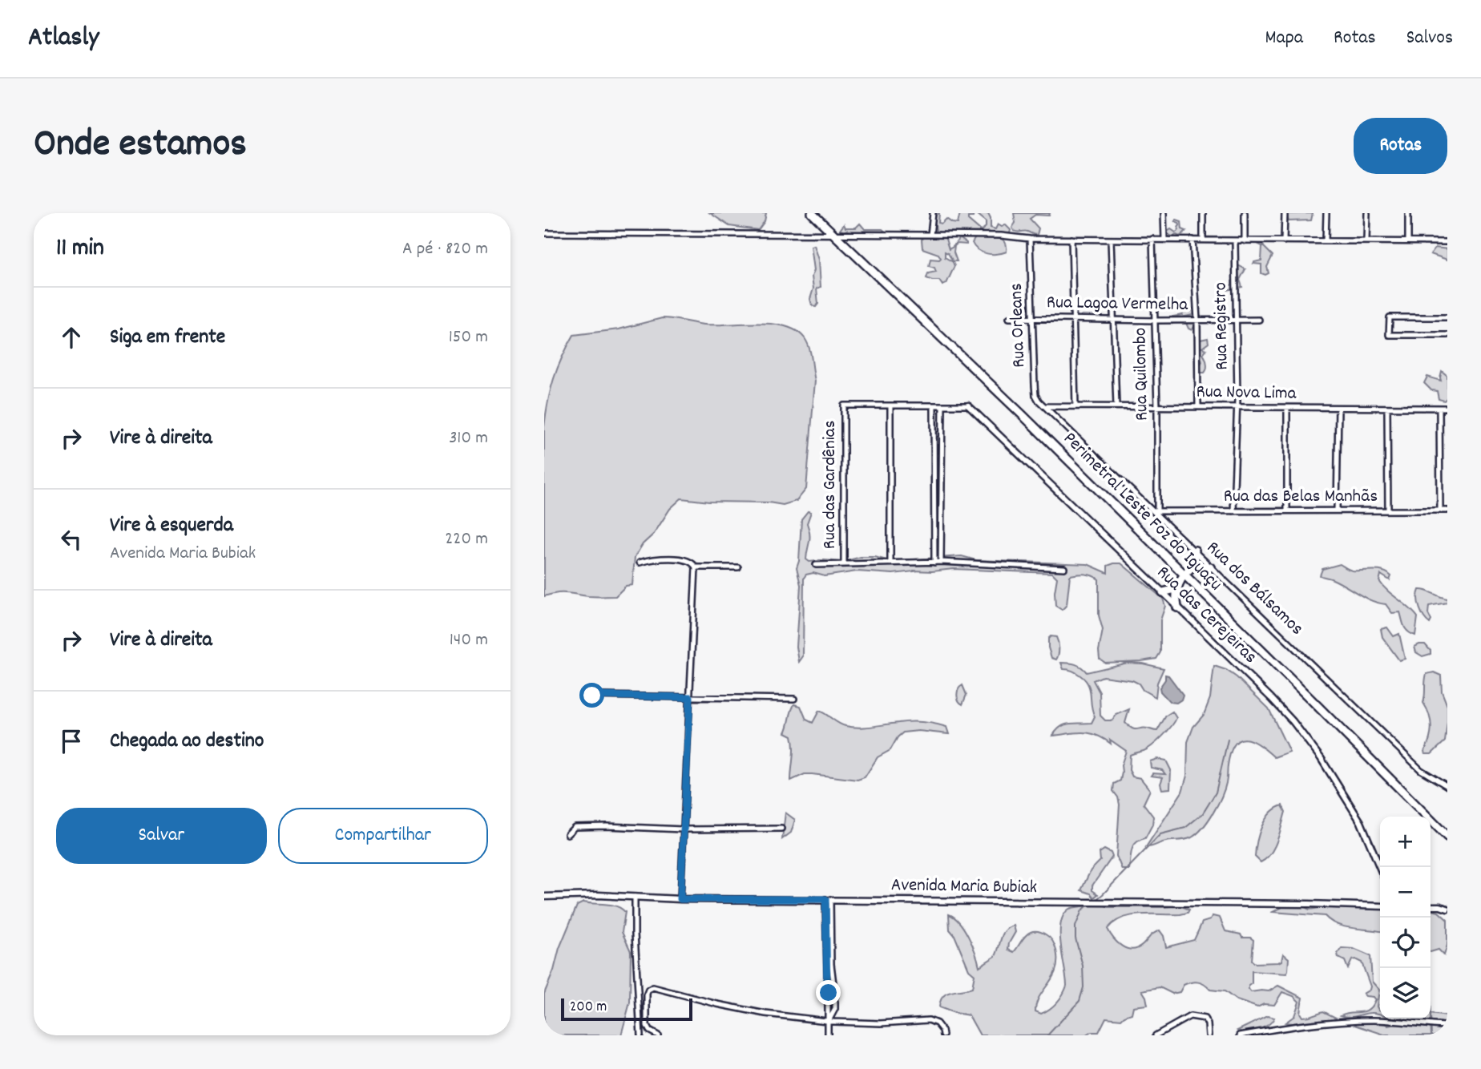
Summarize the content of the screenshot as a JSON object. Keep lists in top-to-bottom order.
{
  "streets": {
    "highway": ["Perimetral Leste Foz do Iguaçu"],
    "street": [
      "Rua Lagoa Vermelha",
      "Rua Orleans",
      "Rua Registro",
      "Rua Quilombo",
      "Rua Nova Lima",
      "Rua das Gardênias",
      "Rua das Belas Manhãs",
      "Rua dos Bálsamos",
      "Rua das Cerejeiras",
      "Avenida Maria Bubiak"
    ]
  },
  "crossings": [
    ["Rua Lagoa Vermelha", "Rua Orleans"],
    ["Rua Lagoa Vermelha", "Rua Registro"],
    ["Rua Lagoa Vermelha", "Rua Quilombo"],
    ["Rua Orleans", "Rua Nova Lima"],
    ["Rua Orleans", "Rua dos Bálsamos"],
    ["Rua Registro", "Rua Nova Lima"],
    ["Rua Registro", "Rua das Belas Manhãs"],
    ["Rua Quilombo", "Rua Nova Lima"],
    ["Rua Quilombo", "Rua das Belas Manhãs"],
    ["Rua Quilombo", "Rua dos Bálsamos"],
    ["Rua Nova Lima", "Rua dos Bálsamos"],
    ["Rua das Belas Manhãs", "Rua dos Bálsamos"]
  ],
  "scale_bar": "200 m",
  "page": {
    "header": "Atlasly",
    "nav": ["Mapa", "Rotas", "Salvos"],
    "title": "Onde estamos",
    "buttons": [
      "Rotas",
      ["Salvar", "Compartilhar"]
    ],
    "heading": ["11 min", "A pé · 820 m"],
    "list": [
      ["Siga em frente", "150 m"],
      ["Vire à direita", "310 m"],
      ["Vire à esquerda", "Avenida Maria Bubiak", "220 m"],
      ["Vire à direita", "140 m"],
      "Chegada ao destino"
    ],
    "map_buttons": ["+", "−"],
    "scale": "200 m"
  }
}
